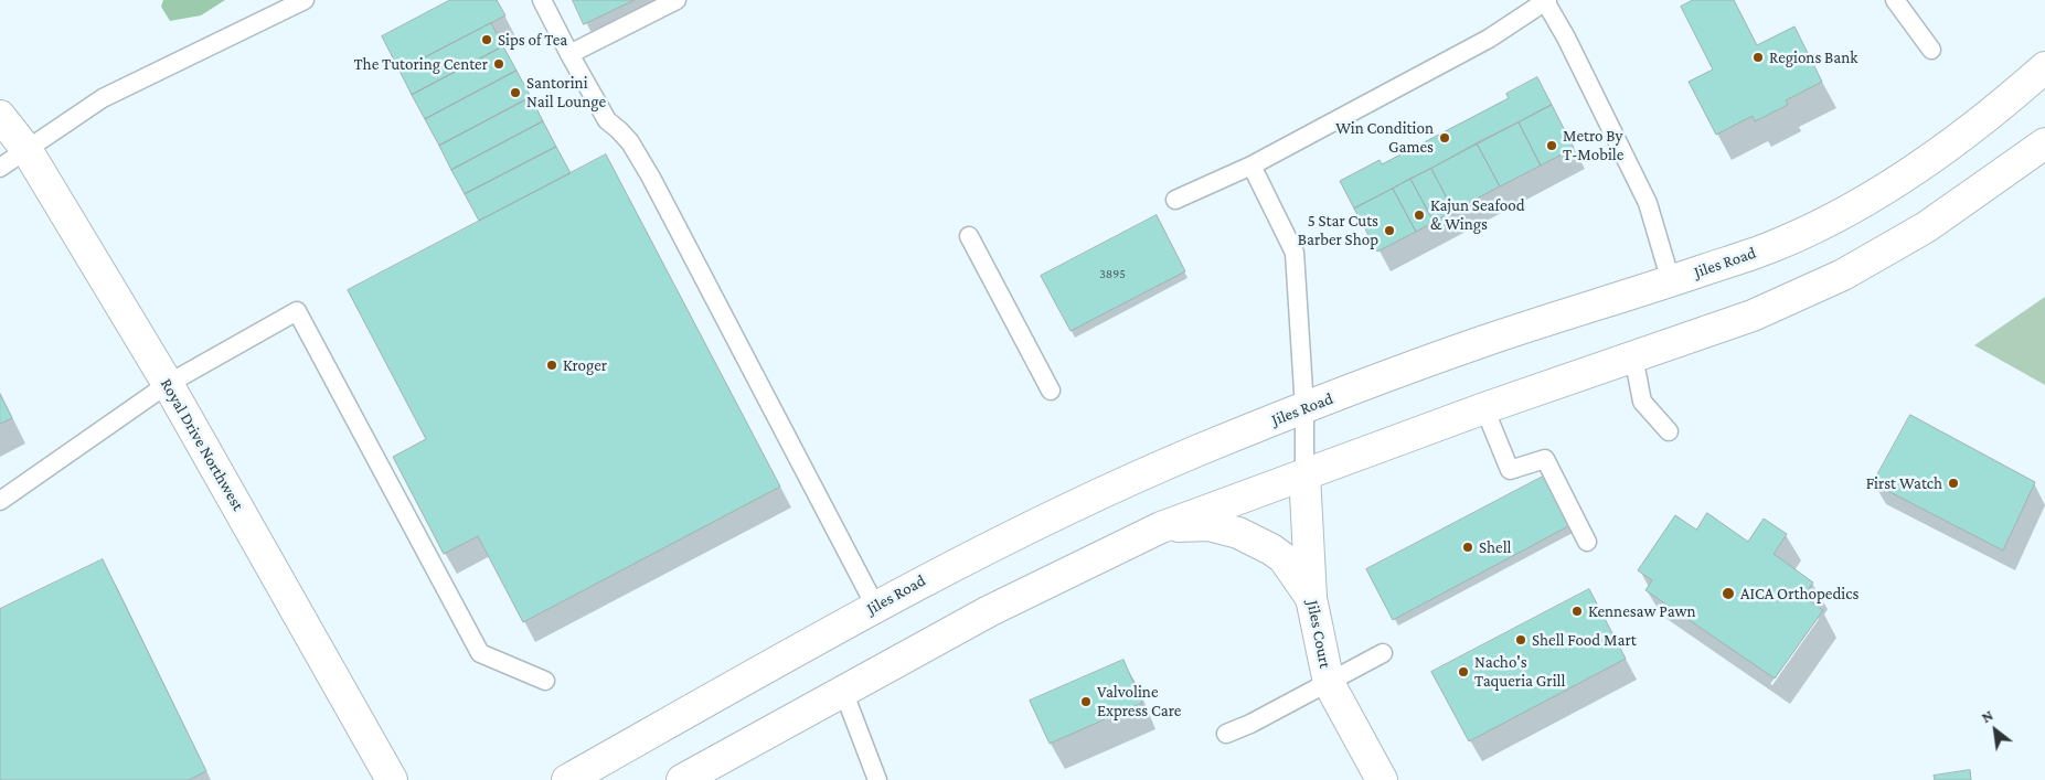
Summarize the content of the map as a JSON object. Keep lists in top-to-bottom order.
{
  "streets": {
    "street": ["Jiles Road", "Royal Drive Northwest", "Jiles Court"]
  },
  "places": [
    "Sips of Tea",
    "Regions Bank",
    "The Tutoring Center",
    "Santorini Nail Lounge",
    "Win Condition Games",
    "Metro By T-Mobile",
    "Kajun Seafood & Wings",
    "5 Star Cuts Barber Shop",
    "Kroger",
    "First Watch",
    "Shell",
    "AICA Orthopedics",
    "Kennesaw Pawn",
    "Shell Food Mart",
    "Nacho's Taqueria Grill",
    "Valvoline Express Care"
  ],
  "house_numbers": ["3895"],
  "north": "top left"
}
